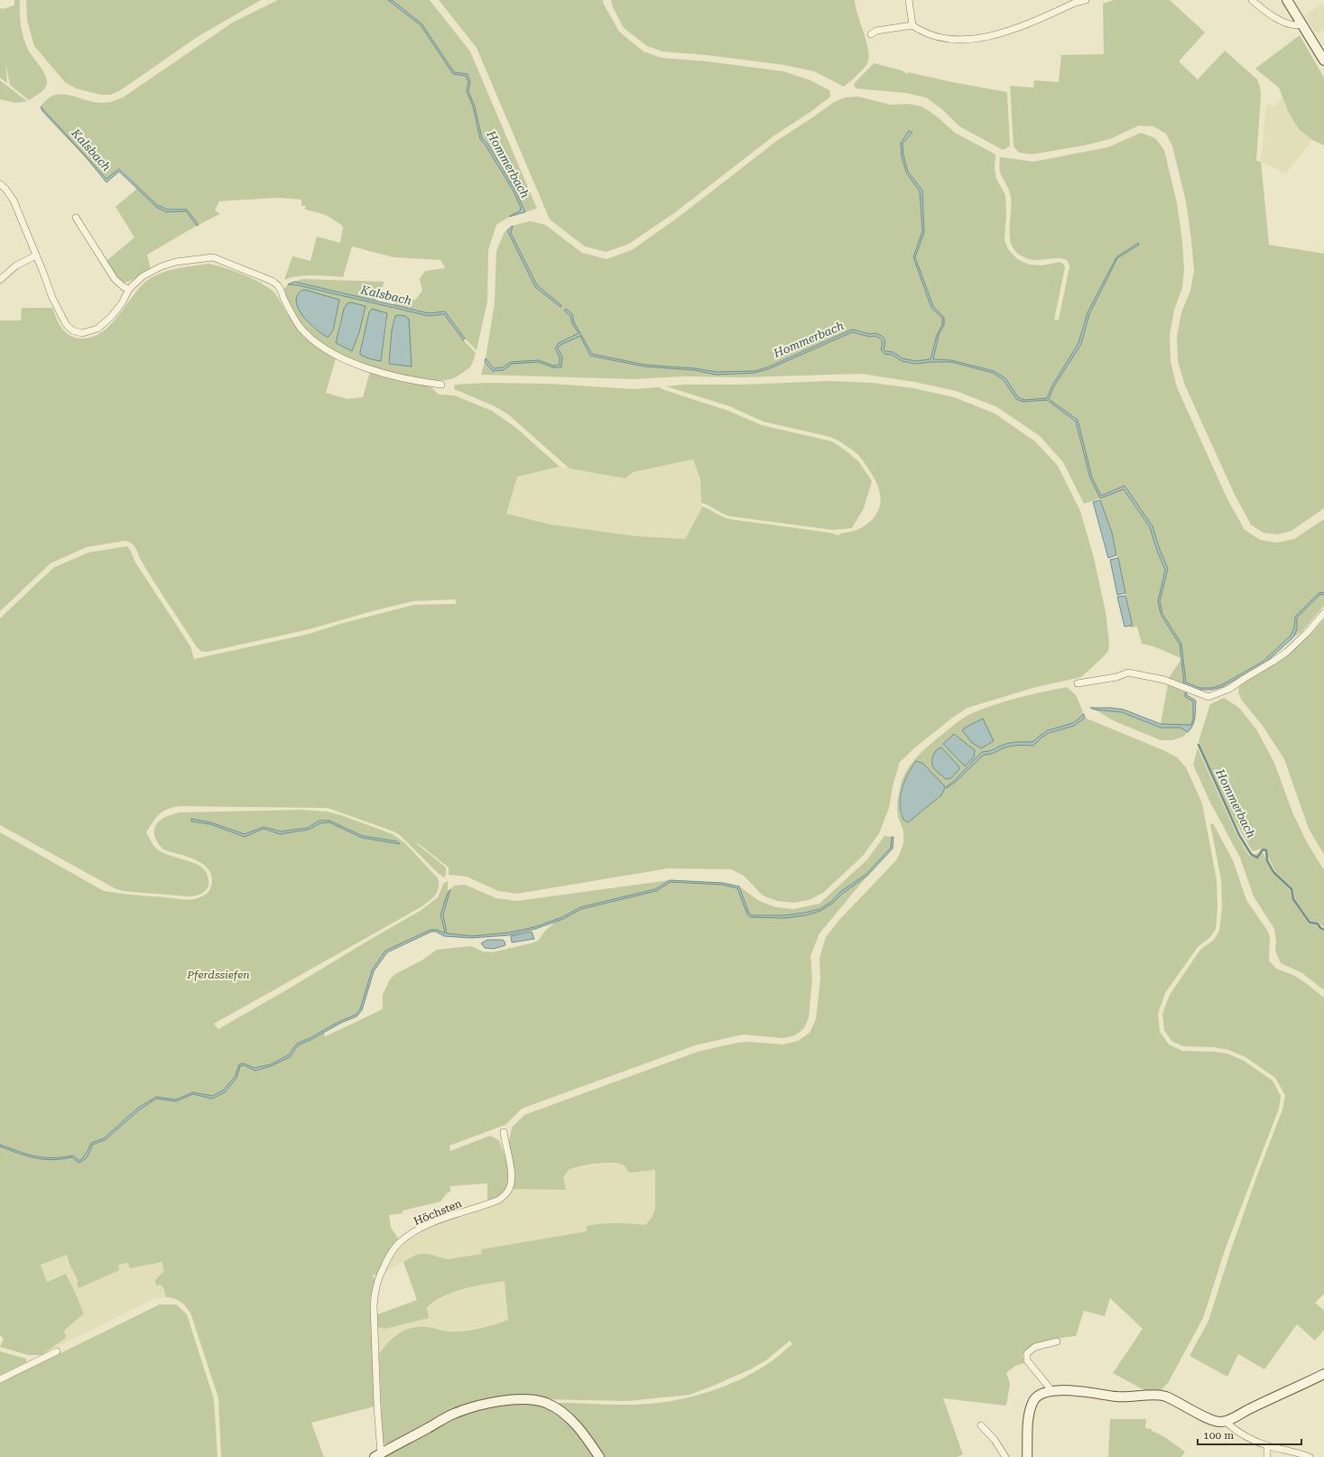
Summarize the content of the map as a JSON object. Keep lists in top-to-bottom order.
{
  "streets": {
    "street": ["Höchsten"]
  },
  "water": ["Kalsbach", "Hommerbach"],
  "parks": ["Pferdssiefen"],
  "scale_bar": "100 m"
}
